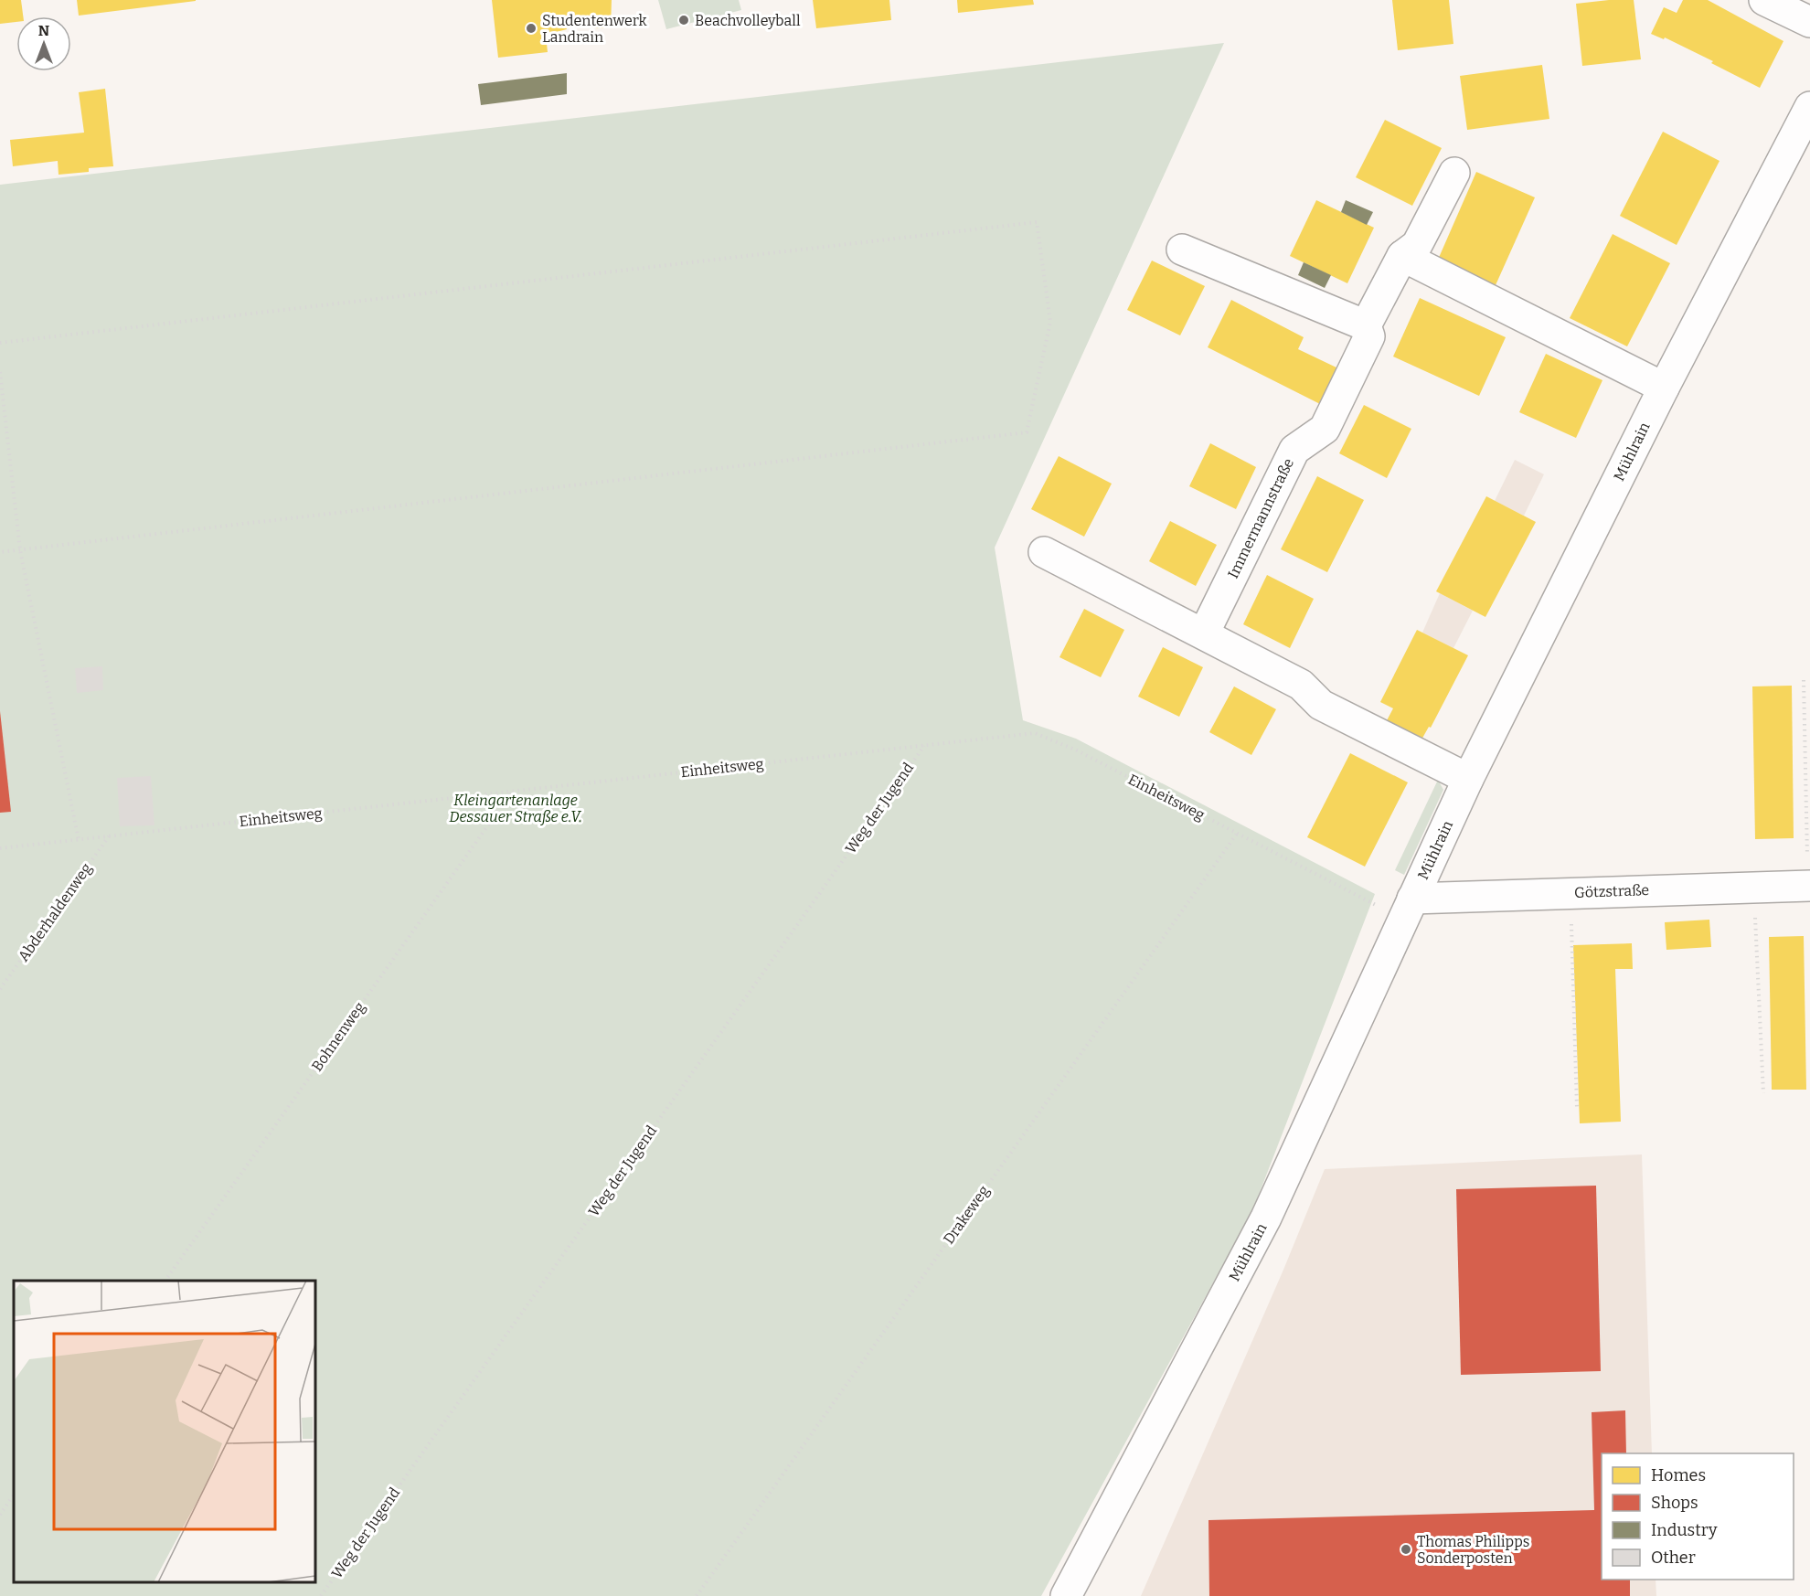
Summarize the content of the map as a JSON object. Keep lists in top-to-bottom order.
{
  "streets": {
    "street": ["Mühlrain", "Immermannstraße", "Götzstraße"],
    "path": [
      "Einheitsweg",
      "Weg der Jugend",
      "Abderhaldenweg",
      "Bohnenweg",
      "Drakeweg"
    ]
  },
  "crossings": [
    ["Mühlrain", "Einheitsweg"],
    ["Mühlrain", "Götzstraße"],
    ["Einheitsweg", "Weg der Jugend"],
    ["Einheitsweg", "Götzstraße"],
    ["Einheitsweg", "Abderhaldenweg"],
    ["Einheitsweg", "Bohnenweg"],
    ["Einheitsweg", "Drakeweg"]
  ],
  "parks": ["Kleingartenanlage Dessauer Straße e.V."],
  "places": ["Beachvolleyball", "Studentenwerk Landrain", "Thomas Philipps Sonderposten"],
  "legend": [
    "Homes",
    "Shops",
    "Industry",
    "Other"
  ],
  "north": "top"
}
